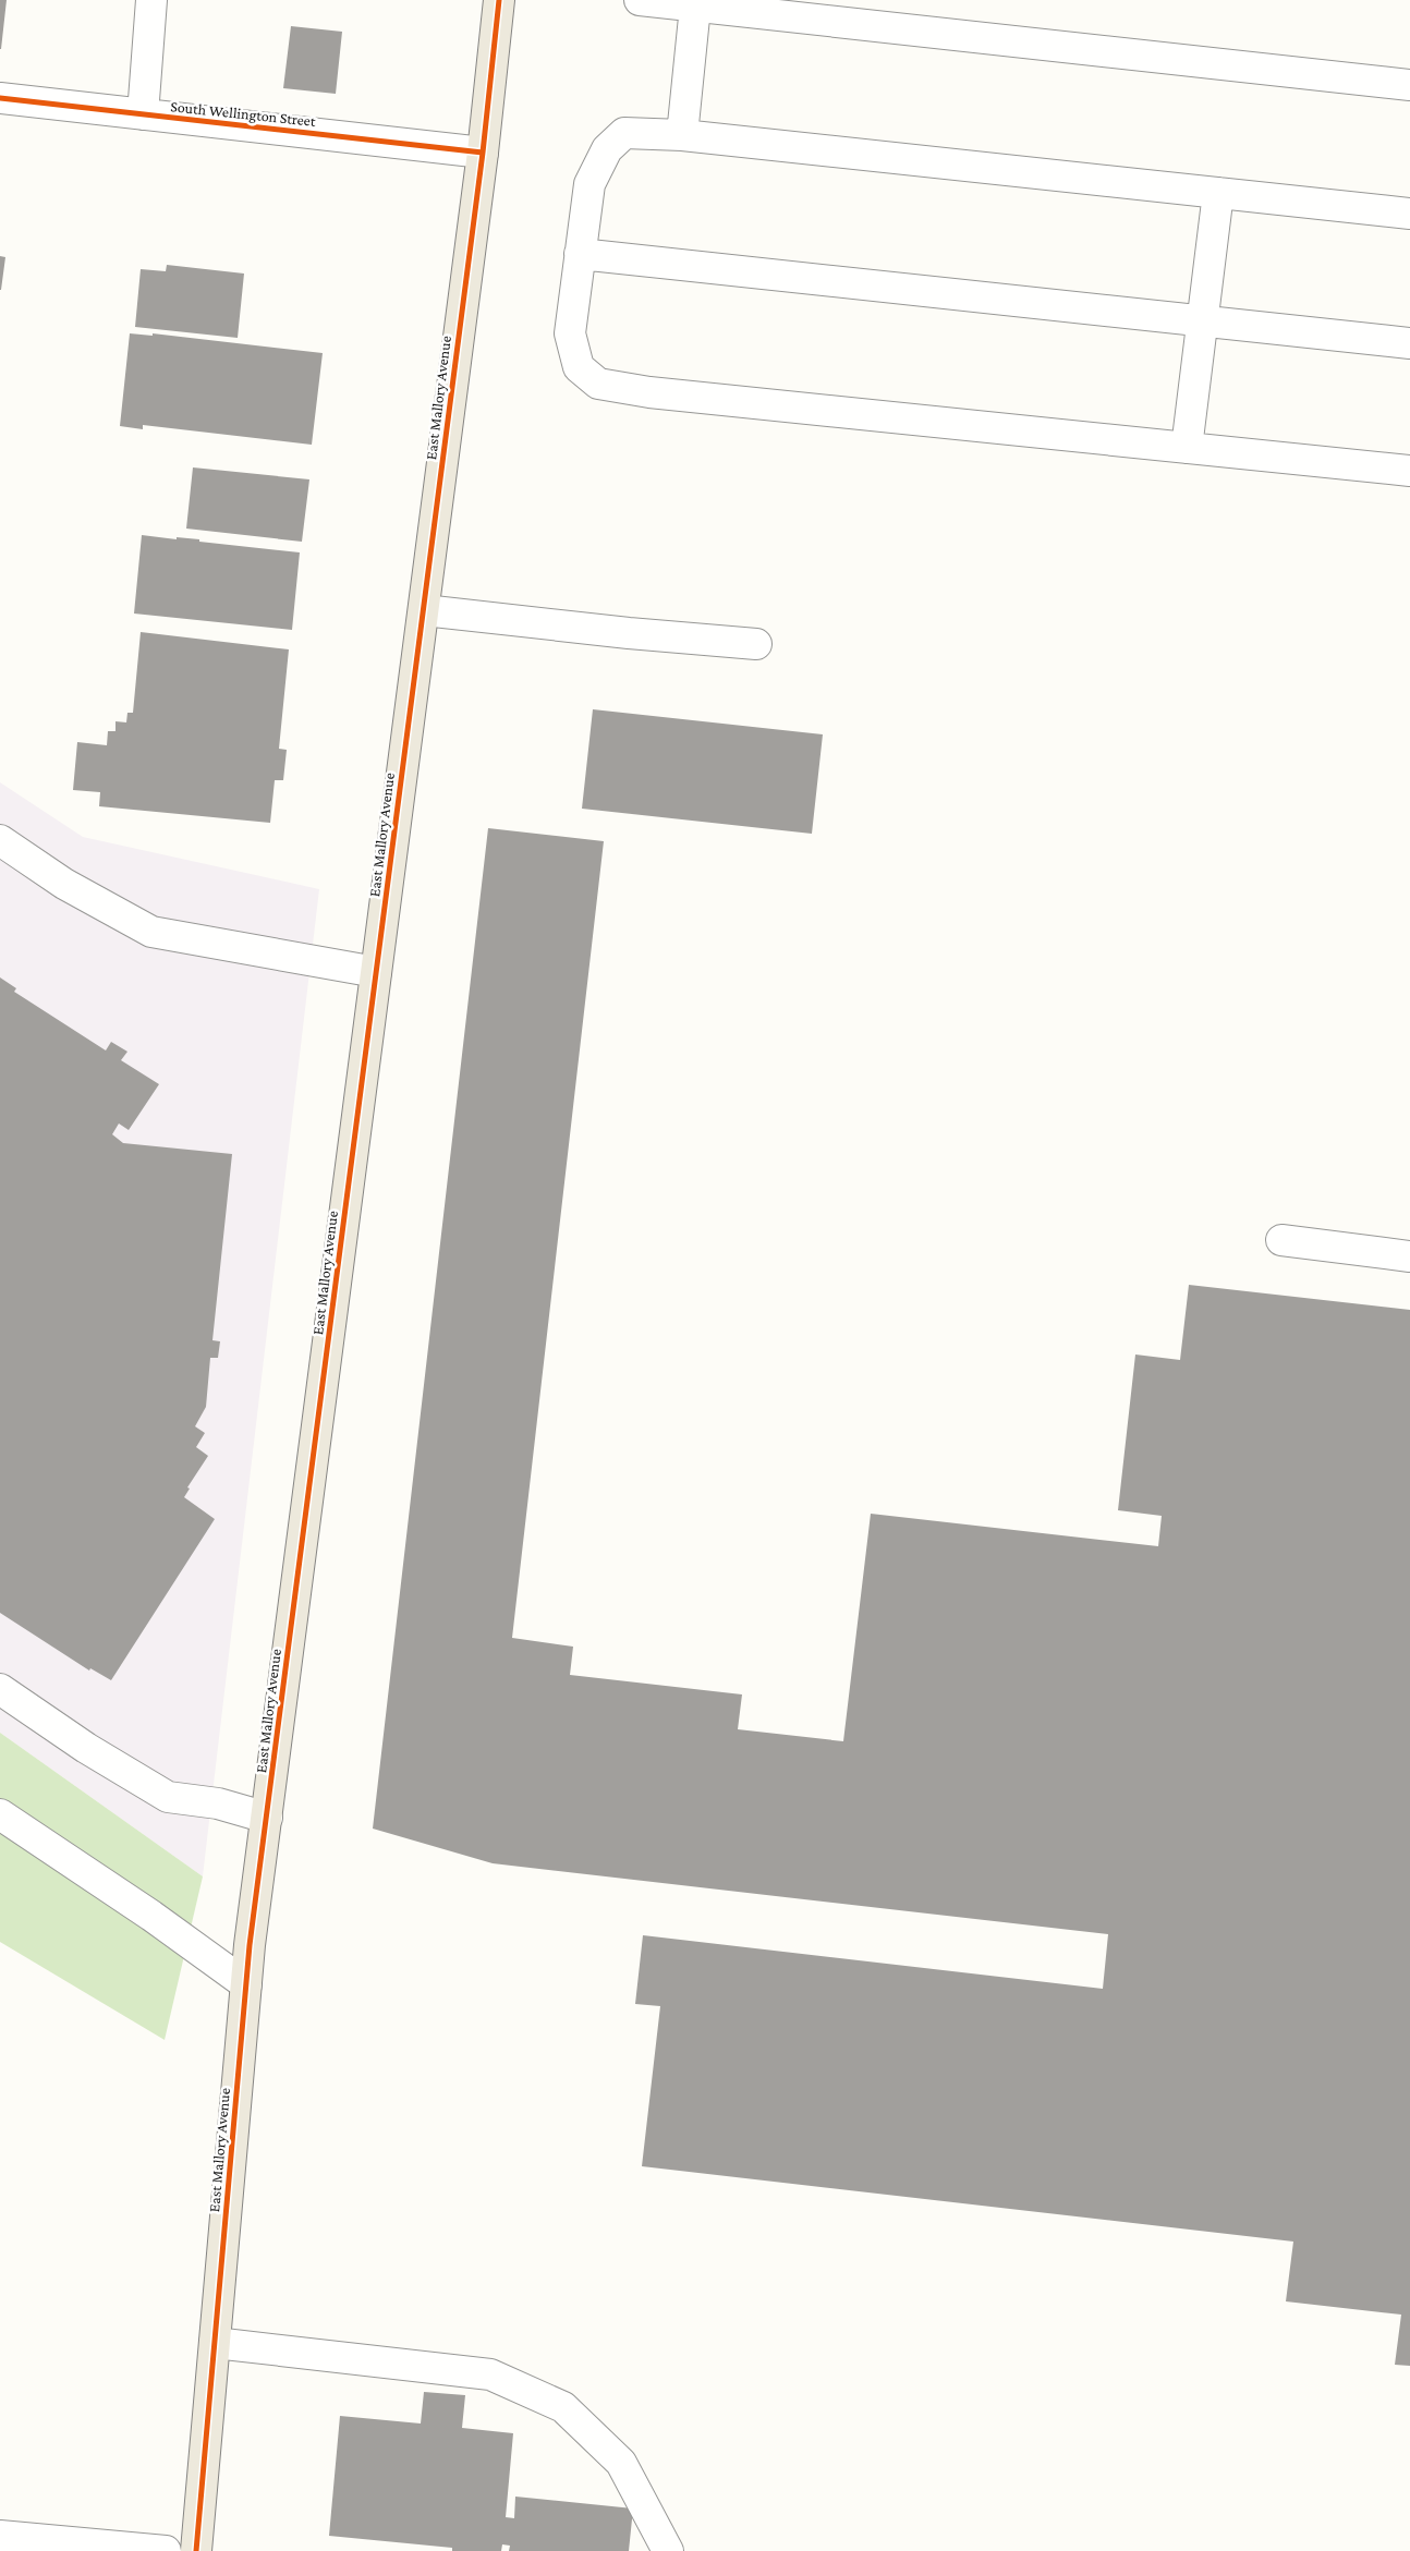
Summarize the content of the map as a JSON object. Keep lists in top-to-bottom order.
{
  "streets": {
    "main road": ["East Mallory Avenue"],
    "street": ["South Wellington Street"]
  },
  "crossings": [
    ["South Wellington Street", "East Mallory Avenue"]
  ]
}
